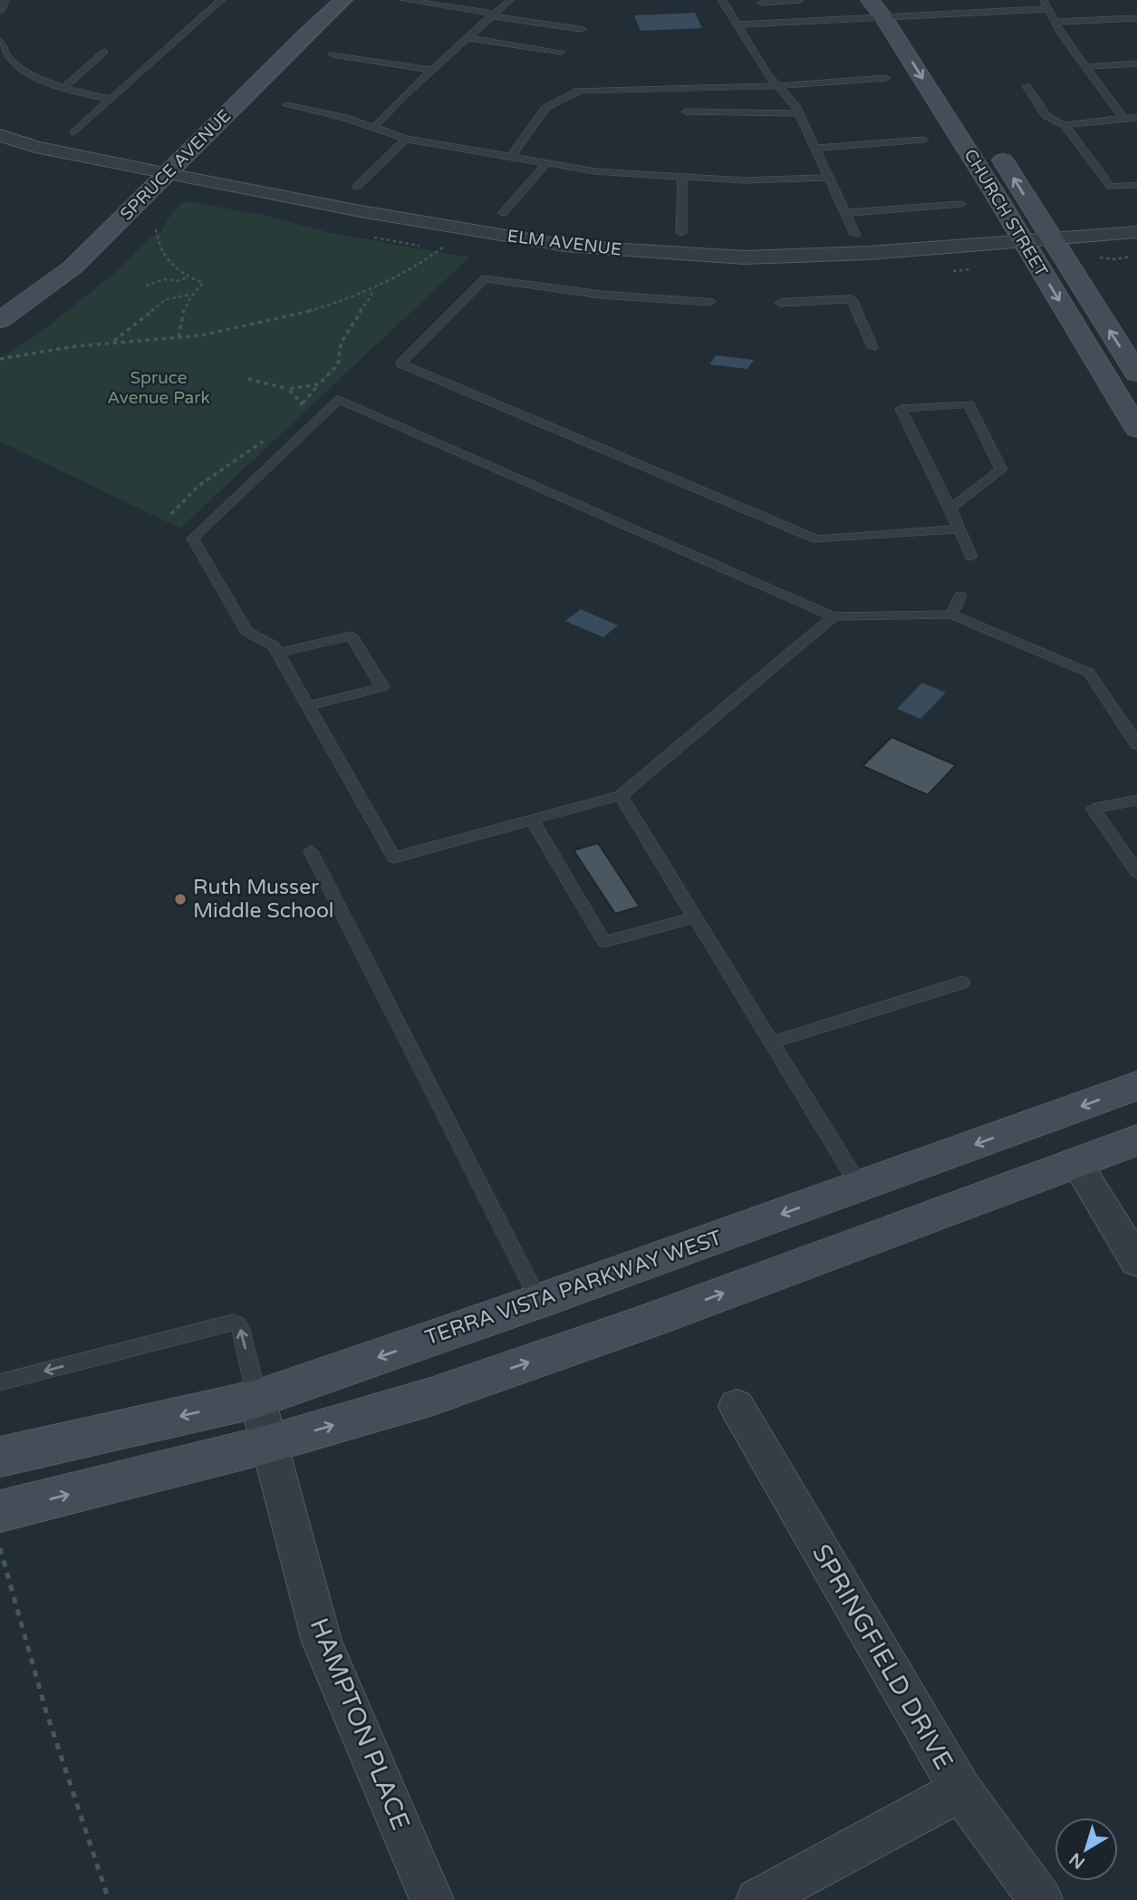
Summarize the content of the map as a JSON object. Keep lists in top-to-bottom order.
{
  "streets": {
    "street": [
      "SPRUCE AVENUE",
      "CHURCH STREET",
      "ELM AVENUE",
      "TERRA VISTA PARKWAY WEST",
      "SPRINGFIELD DRIVE",
      "HAMPTON PLACE"
    ]
  },
  "crossings": [
    ["SPRUCE AVENUE", "ELM AVENUE"],
    ["CHURCH STREET", "ELM AVENUE"],
    ["TERRA VISTA PARKWAY WEST", "HAMPTON PLACE"]
  ],
  "parks": ["Spruce Avenue Park"],
  "places": ["Ruth Musser Middle School"],
  "north": "bottom left"
}
